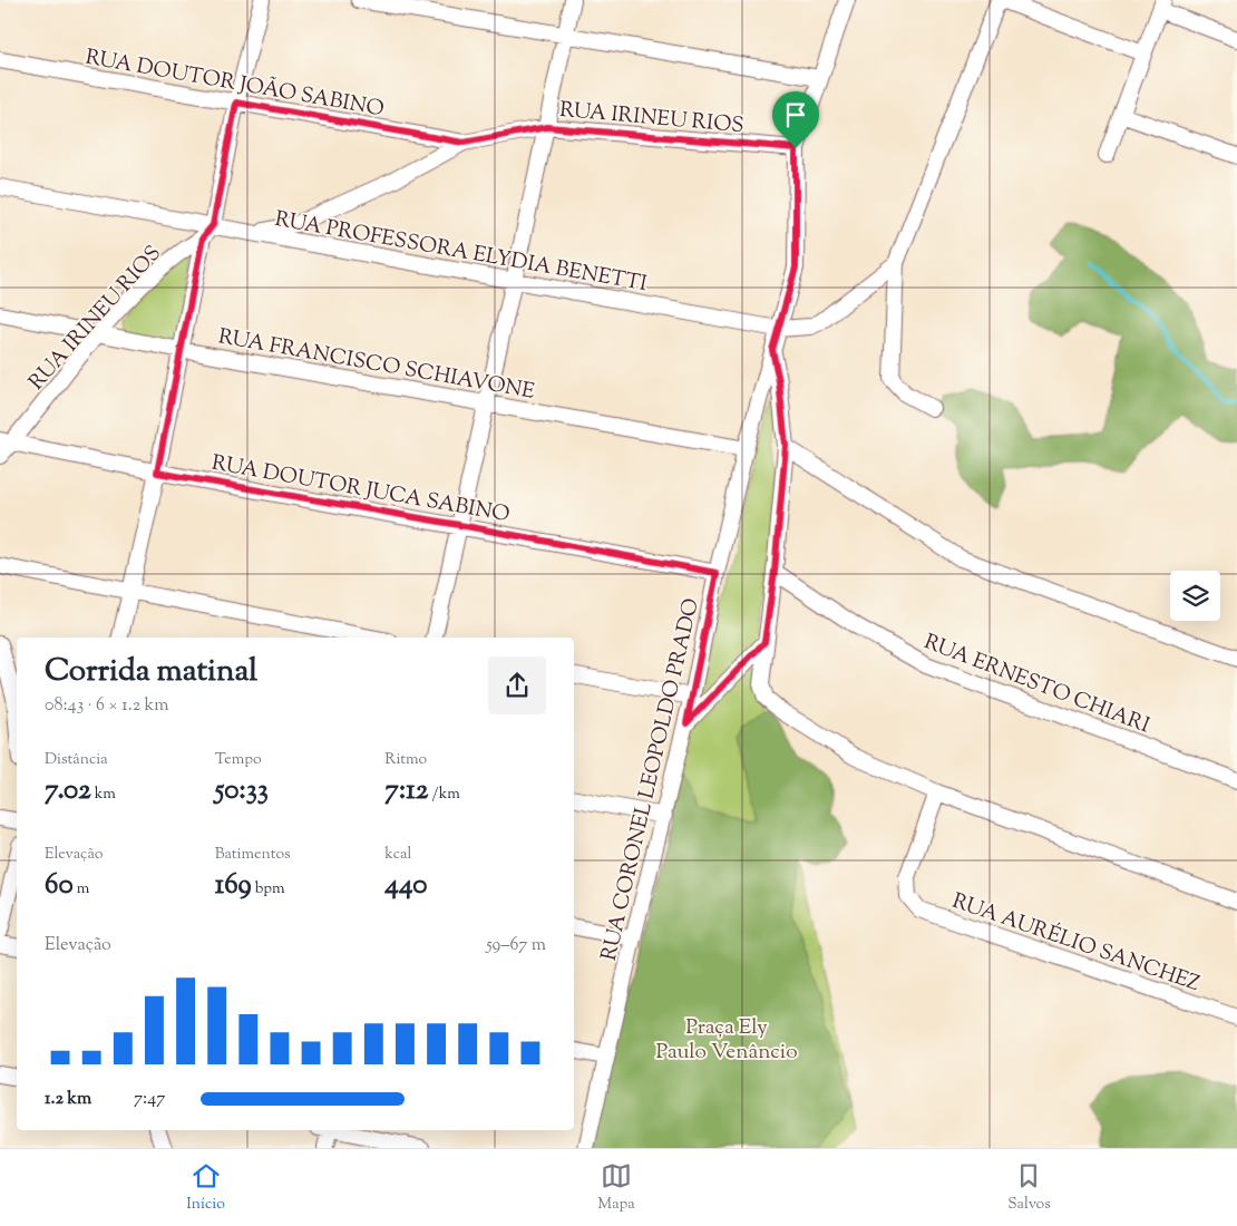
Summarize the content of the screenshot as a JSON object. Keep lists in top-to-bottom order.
{
  "streets": {
    "street": [
      "RUA DOUTOR JOÃO SABINO",
      "RUA IRINEU RIOS",
      "RUA PROFESSORA ELYDIA BENETTI",
      "RUA FRANCISCO SCHIAVONE",
      "RUA DOUTOR JUCA SABINO",
      "RUA ERNESTO CHIARI",
      "RUA CORONEL LEOPOLDO PRADO",
      "RUA AURÉLIO SANCHEZ"
    ]
  },
  "crossings": [
    ["RUA DOUTOR JOÃO SABINO", "RUA IRINEU RIOS"],
    ["RUA IRINEU RIOS", "RUA PROFESSORA ELYDIA BENETTI"],
    ["RUA IRINEU RIOS", "RUA FRANCISCO SCHIAVONE"],
    ["RUA IRINEU RIOS", "RUA DOUTOR JUCA SABINO"],
    ["RUA IRINEU RIOS", "RUA CORONEL LEOPOLDO PRADO"],
    ["RUA PROFESSORA ELYDIA BENETTI", "RUA CORONEL LEOPOLDO PRADO"],
    ["RUA FRANCISCO SCHIAVONE", "RUA CORONEL LEOPOLDO PRADO"],
    ["RUA DOUTOR JUCA SABINO", "RUA CORONEL LEOPOLDO PRADO"]
  ],
  "parks": ["Praça Ely Paulo Venâncio"],
  "page": {
    "heading": ["Corrida matinal", "08:43 · 6 × 1.2 km"],
    "stats": [
      ["Distância", "7.02 km"],
      ["Tempo", "50:33"],
      ["Ritmo", "7:12 /km"],
      ["Elevação", "60 m"],
      ["Batimentos", "169 bpm"],
      ["kcal", "440"]
    ],
    "chart": ["Elevação", "59–67 m"],
    "list": [
      {
        "name": "1.2 km",
        "note": "7:47"
      }
    ],
    "tabs": ["Início", "Mapa", "Salvos"]
  }
}
